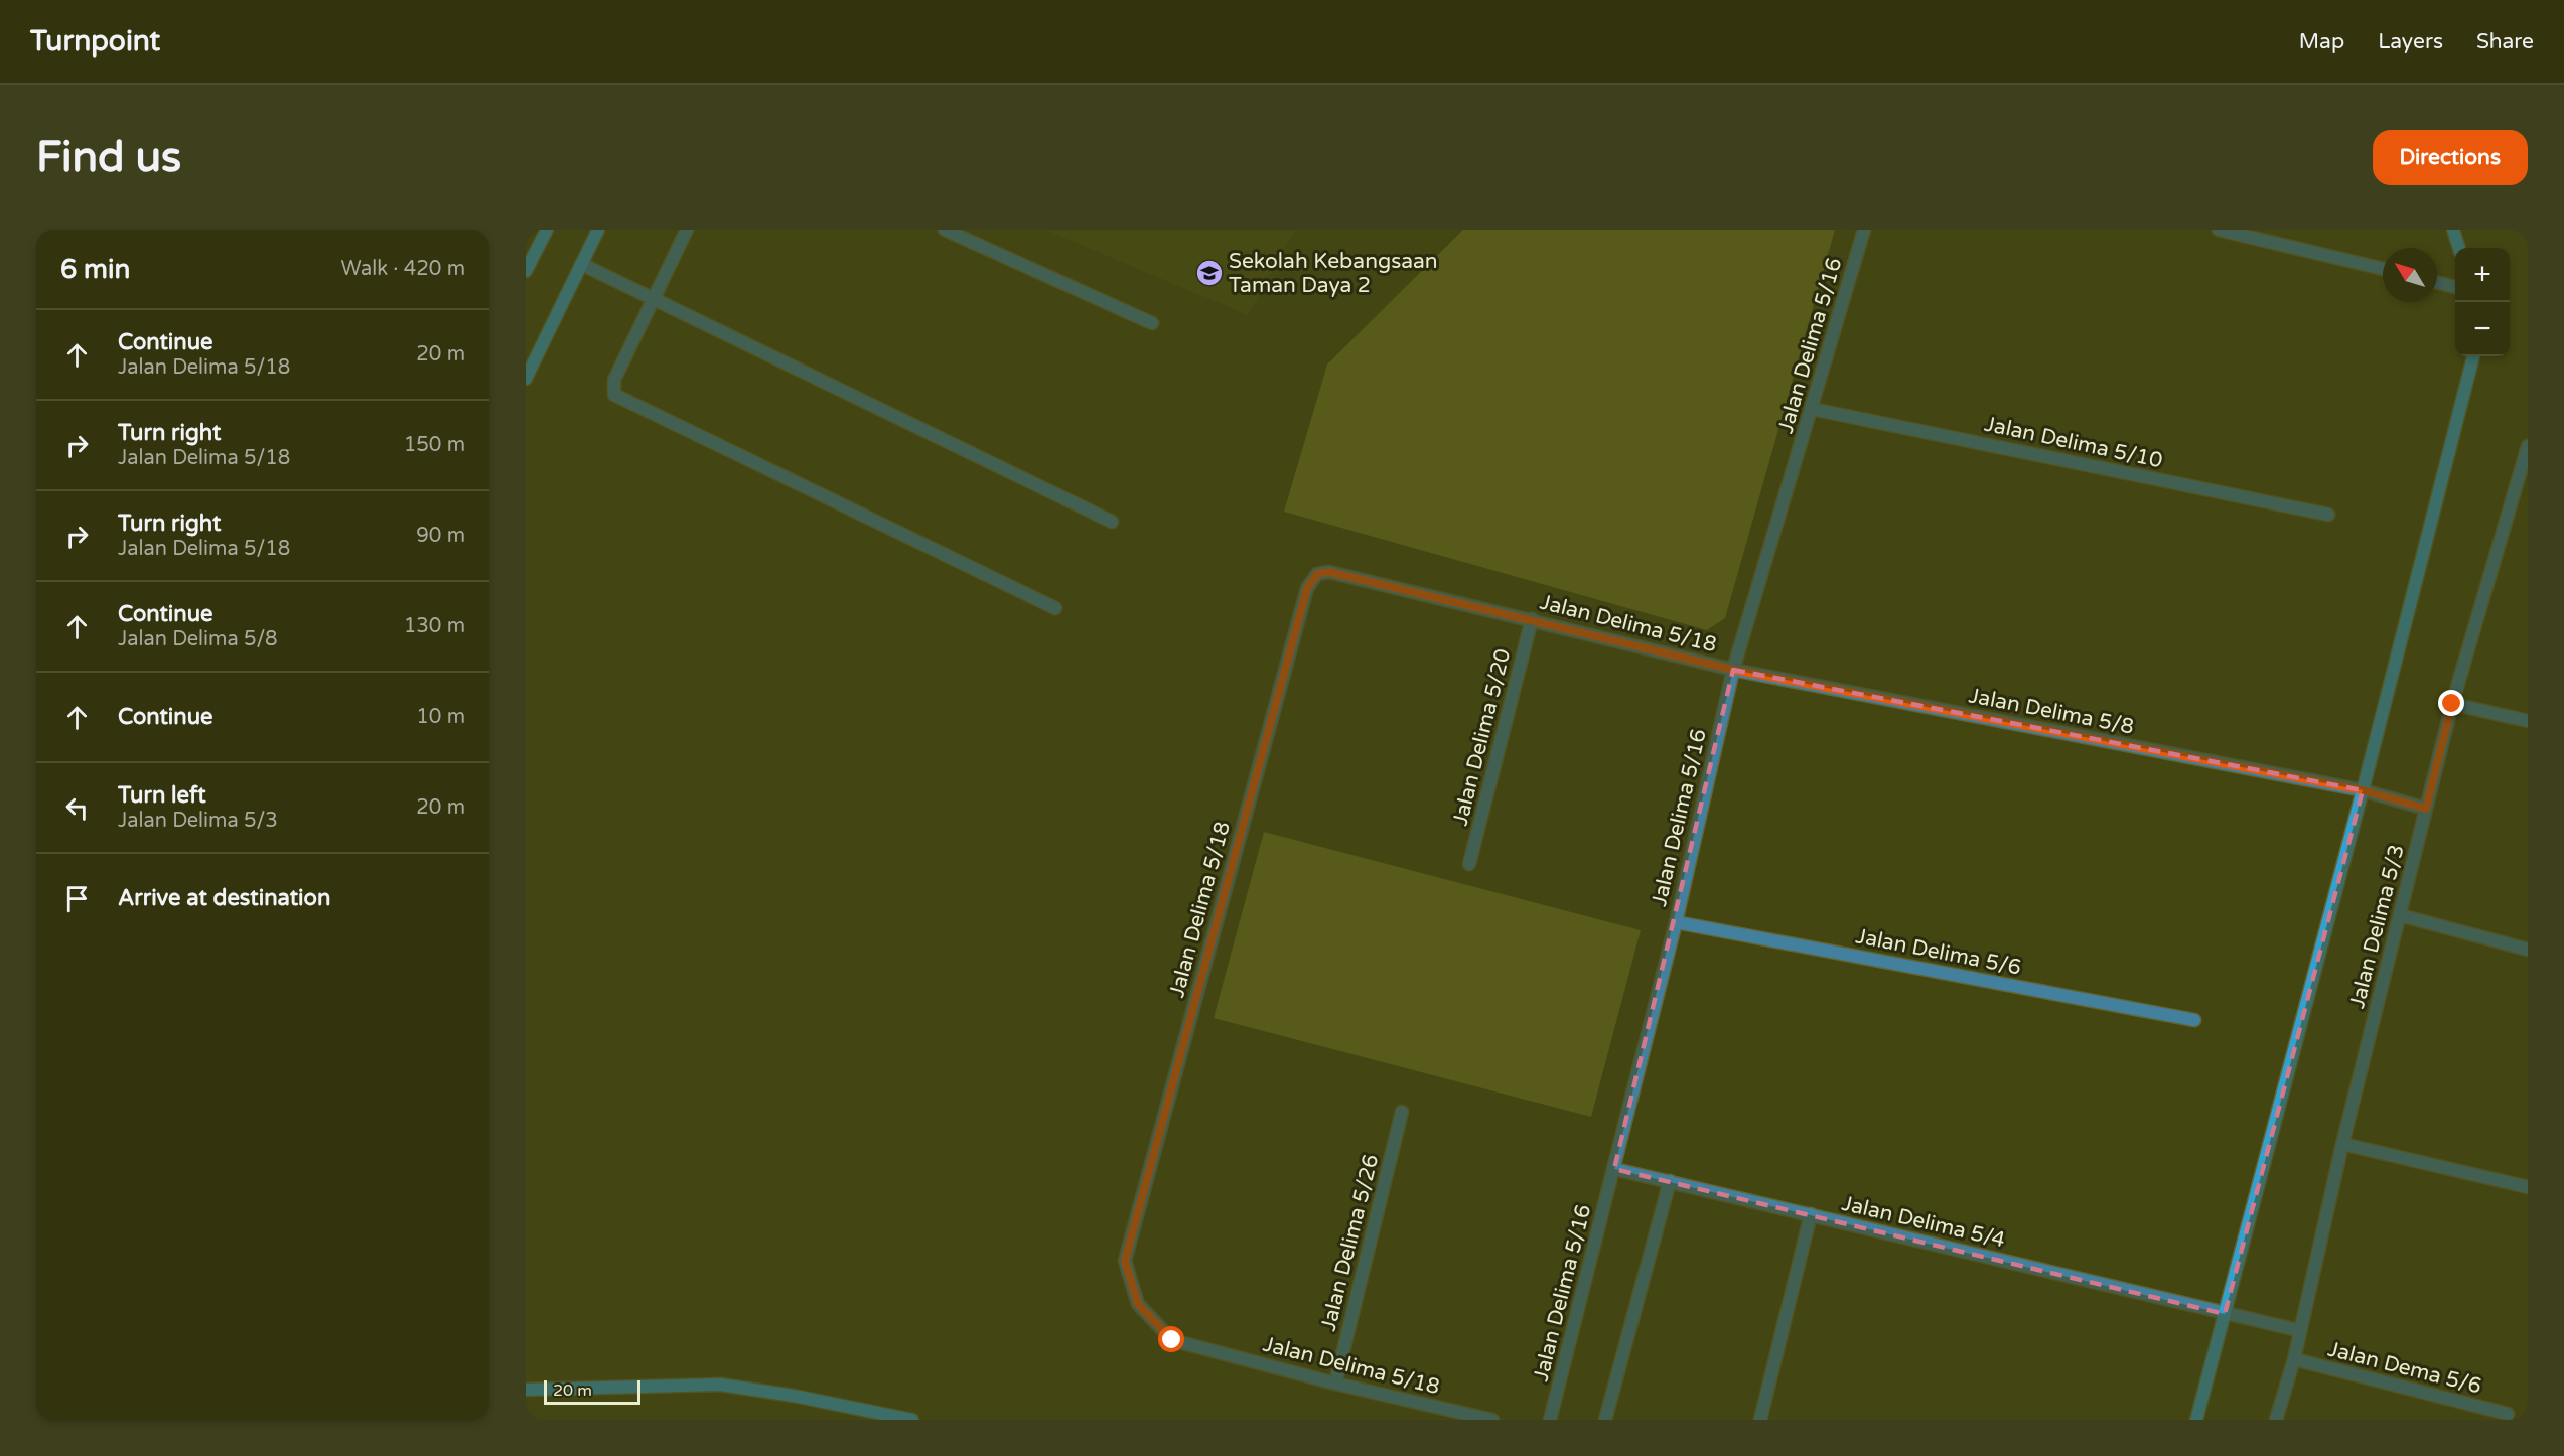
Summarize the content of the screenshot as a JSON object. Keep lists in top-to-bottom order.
{
  "streets": {
    "street": [
      "Jalan Delima 5/16",
      "Jalan Delima 5/10",
      "Jalan Delima 5/18",
      "Jalan Delima 5/8",
      "Jalan Delima 5/20",
      "Jalan Delima 5/3",
      "Jalan Delima 5/6",
      "Jalan Delima 5/4",
      "Jalan Delima 5/26",
      "Jalan Dema 5/6"
    ]
  },
  "crossings": [
    ["Jalan Delima 5/16", "Jalan Delima 5/10"],
    ["Jalan Delima 5/16", "Jalan Delima 5/18"],
    ["Jalan Delima 5/16", "Jalan Delima 5/8"],
    ["Jalan Delima 5/16", "Jalan Delima 5/6"],
    ["Jalan Delima 5/16", "Jalan Delima 5/4"],
    ["Jalan Delima 5/18", "Jalan Delima 5/8"],
    ["Jalan Delima 5/18", "Jalan Delima 5/20"],
    ["Jalan Delima 5/18", "Jalan Delima 5/26"],
    ["Jalan Delima 5/8", "Jalan Delima 5/3"],
    ["Jalan Delima 5/3", "Jalan Delima 5/4"],
    ["Jalan Delima 5/3", "Jalan Dema 5/6"]
  ],
  "places": {
    "school or university": ["Sekolah Kebangsaan Taman Daya 2"]
  },
  "scale_bar": "20 m",
  "north": "top left",
  "page": {
    "header": "Turnpoint",
    "nav": ["Map", "Layers", "Share"],
    "buttons": "Directions",
    "title": "Find us",
    "heading": ["6 min", "Walk · 420 m"],
    "map_buttons": ["+", "−"],
    "list": [
      ["Continue", "Jalan Delima 5/18", "20 m"],
      ["Turn right", "Jalan Delima 5/18", "150 m"],
      ["Turn right", "Jalan Delima 5/18", "90 m"],
      ["Continue", "Jalan Delima 5/8", "130 m"],
      ["Continue", "10 m"],
      ["Turn left", "Jalan Delima 5/3", "20 m"],
      "Arrive at destination"
    ],
    "scale": "20 m"
  }
}
